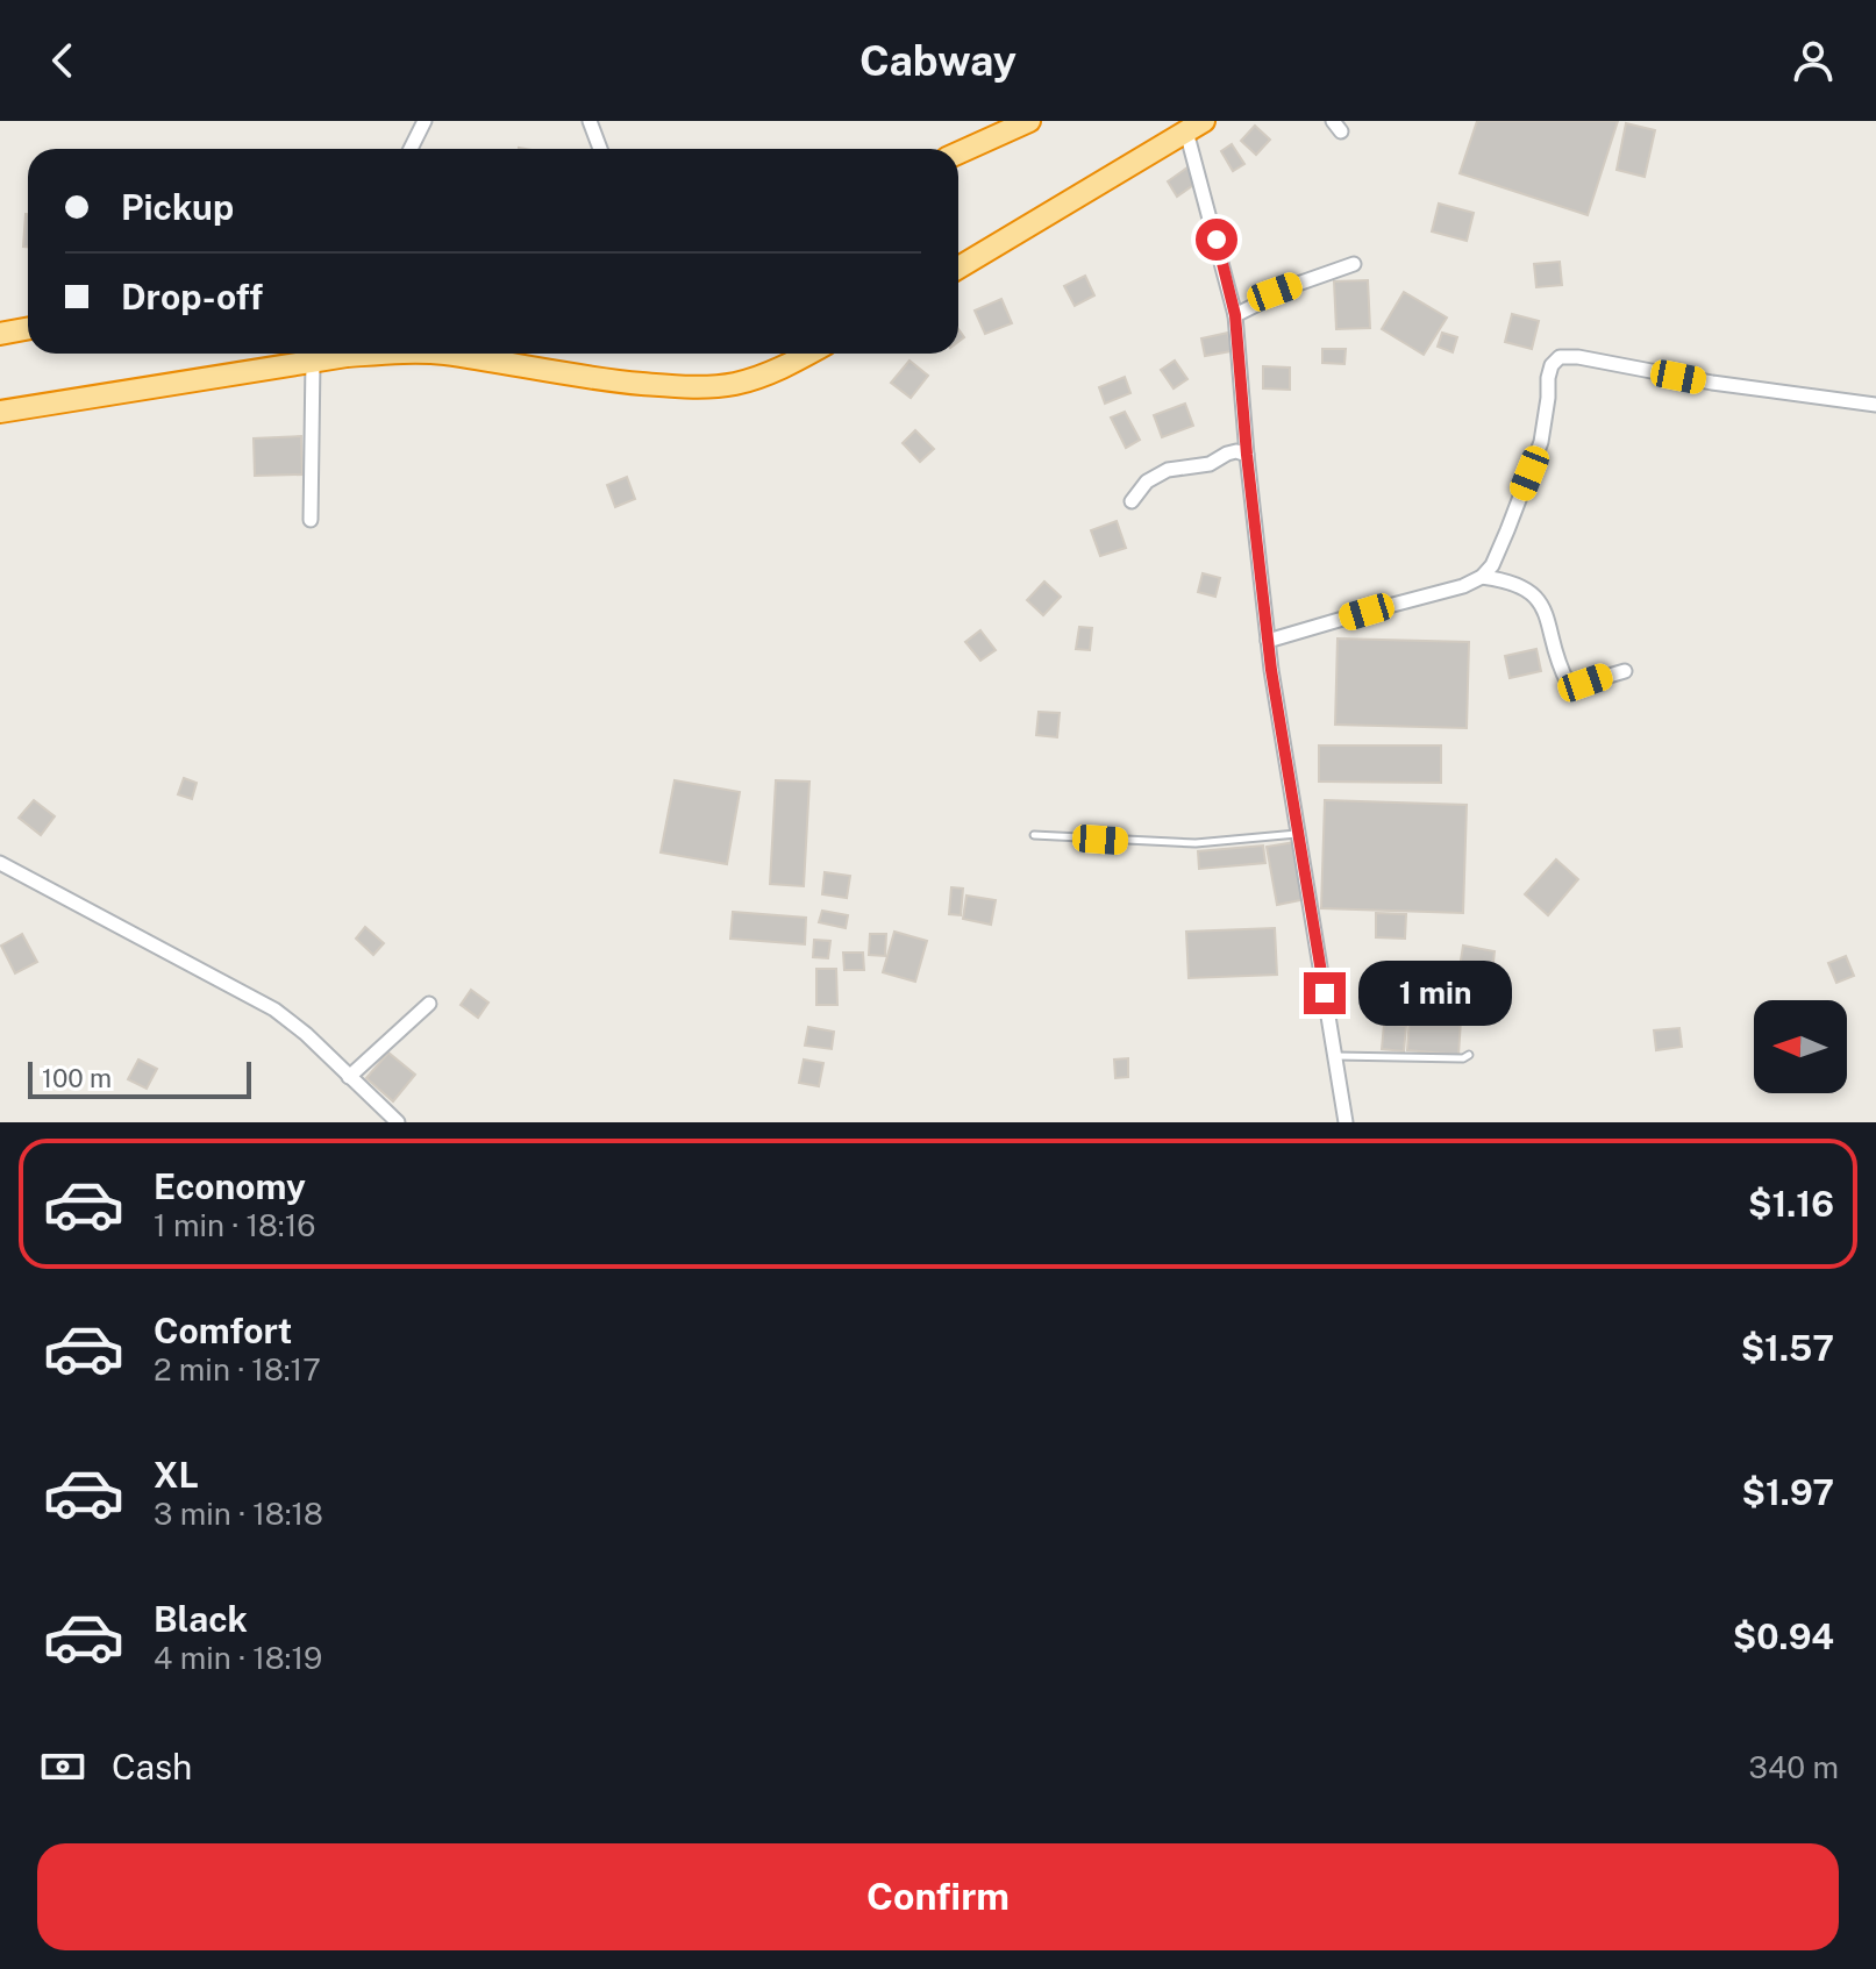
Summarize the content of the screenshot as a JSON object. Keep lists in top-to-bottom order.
{
  "scale_bar": "100 m",
  "north": "left",
  "page": {
    "header": "Cabway",
    "banner": ["Pickup", "Drop-off"],
    "bubble": "1 min",
    "scale": "100 m",
    "list": [
      {
        "name": "Economy",
        "note": "1 min · 18:16",
        "value": "$1.16"
      },
      {
        "name": "Comfort",
        "note": "2 min · 18:17",
        "value": "$1.57"
      },
      {
        "name": "XL",
        "note": "3 min · 18:18",
        "value": "$1.97"
      },
      {
        "name": "Black",
        "note": "4 min · 18:19",
        "value": "$0.94"
      }
    ],
    "pay": ["Cash", "340 m"],
    "buttons": "Confirm"
  }
}
